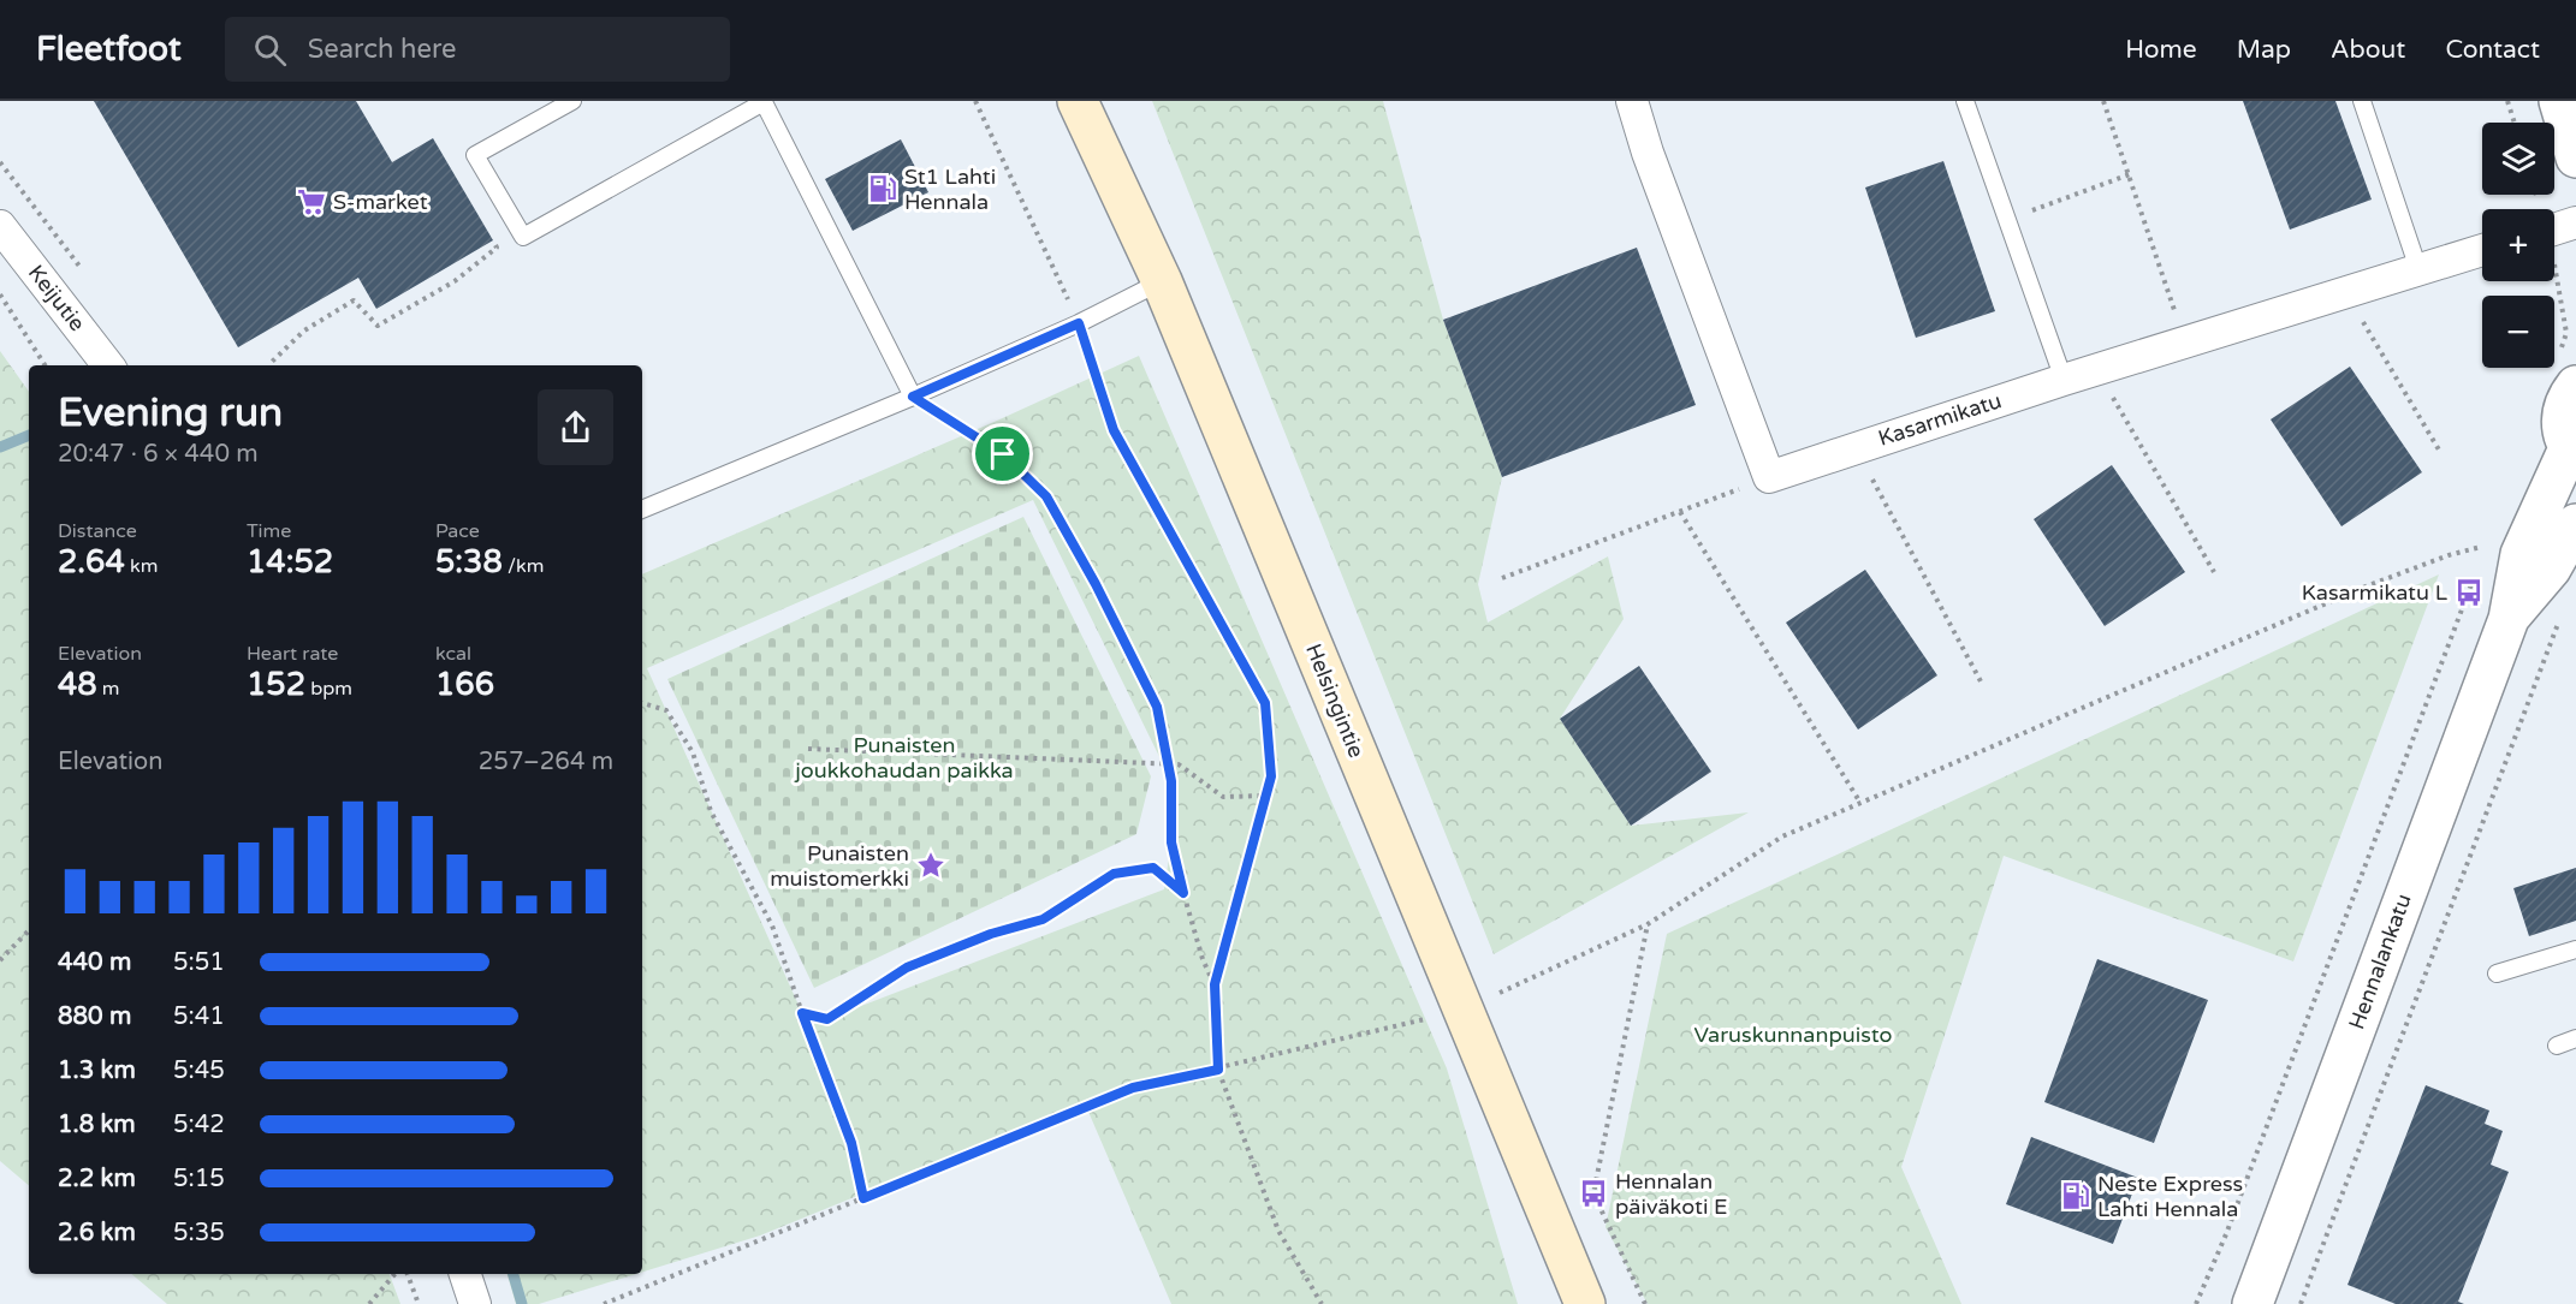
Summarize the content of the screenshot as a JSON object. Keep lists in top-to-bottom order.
{
  "streets": {
    "main road": ["Helsingintie"],
    "street": ["Keijutie", "Kasarmikatu", "Hennalankatu"]
  },
  "parks": ["Punaisten joukkohaudan paikka", "Varuskunnanpuisto"],
  "places": {
    "fuel station": ["St1 Lahti Hennala", "Neste Express Lahti Hennala"],
    "supermarket": ["S-market"],
    "bus stop": ["Kasarmikatu L", "Hennalan päiväkoti E"],
    "place": ["Punaisten muistomerkki"]
  },
  "page": {
    "header": "Fleetfoot",
    "search": "Search here",
    "nav": [
      "Home",
      "Map",
      "About",
      "Contact"
    ],
    "map_buttons": ["+", "−"],
    "heading": ["Evening run", "20:47 · 6 × 440 m"],
    "stats": [
      ["Distance", "2.64 km"],
      ["Time", "14:52"],
      ["Pace", "5:38 /km"],
      ["Elevation", "48 m"],
      ["Heart rate", "152 bpm"],
      ["kcal", "166"]
    ],
    "chart": ["Elevation", "257–264 m"],
    "list": [
      {
        "name": "440 m",
        "note": "5:51"
      },
      {
        "name": "880 m",
        "note": "5:41"
      },
      {
        "name": "1.3 km",
        "note": "5:45"
      },
      {
        "name": "1.8 km",
        "note": "5:42"
      },
      {
        "name": "2.2 km",
        "note": "5:15"
      },
      {
        "name": "2.6 km",
        "note": "5:35"
      }
    ]
  }
}
